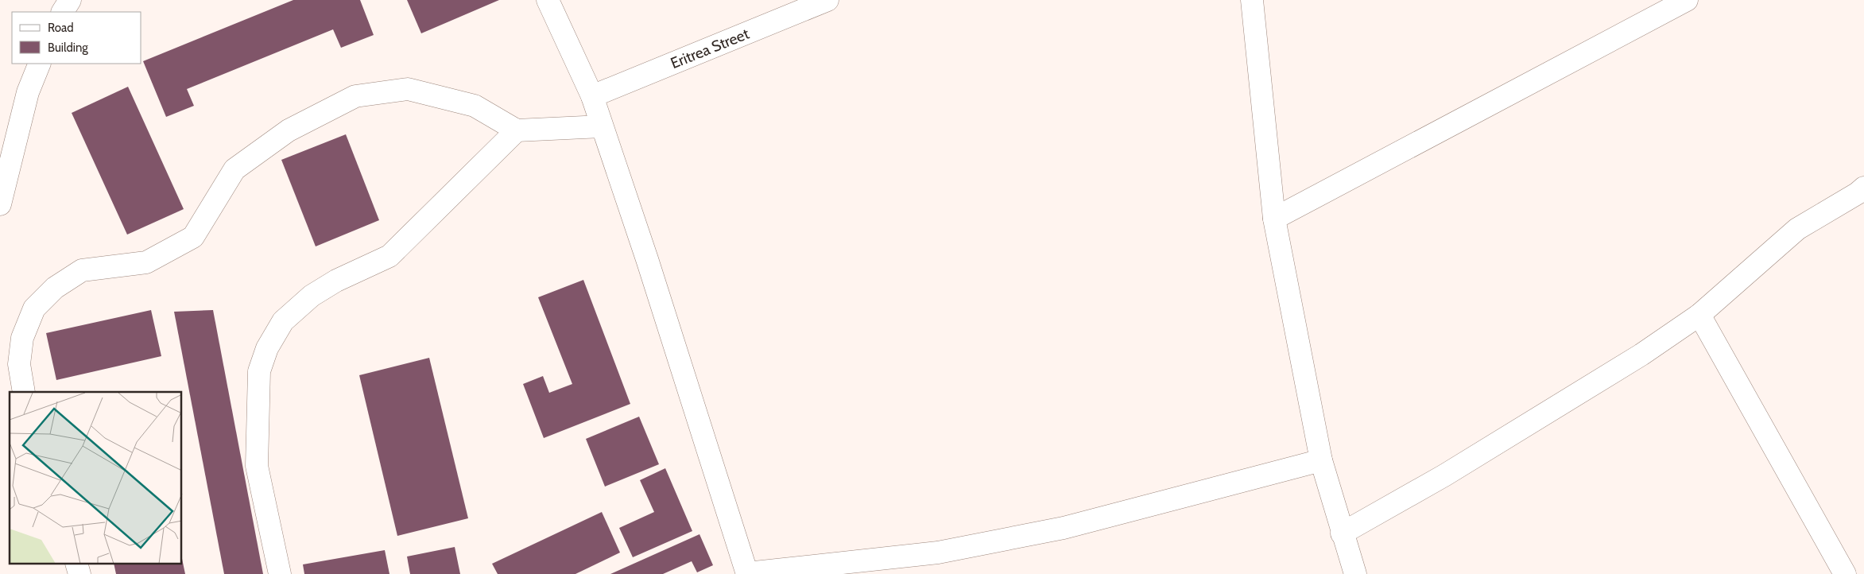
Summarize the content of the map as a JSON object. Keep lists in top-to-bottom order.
{
  "streets": {
    "street": ["Eritrea Street"]
  },
  "legend": ["Road", "Building"]
}
